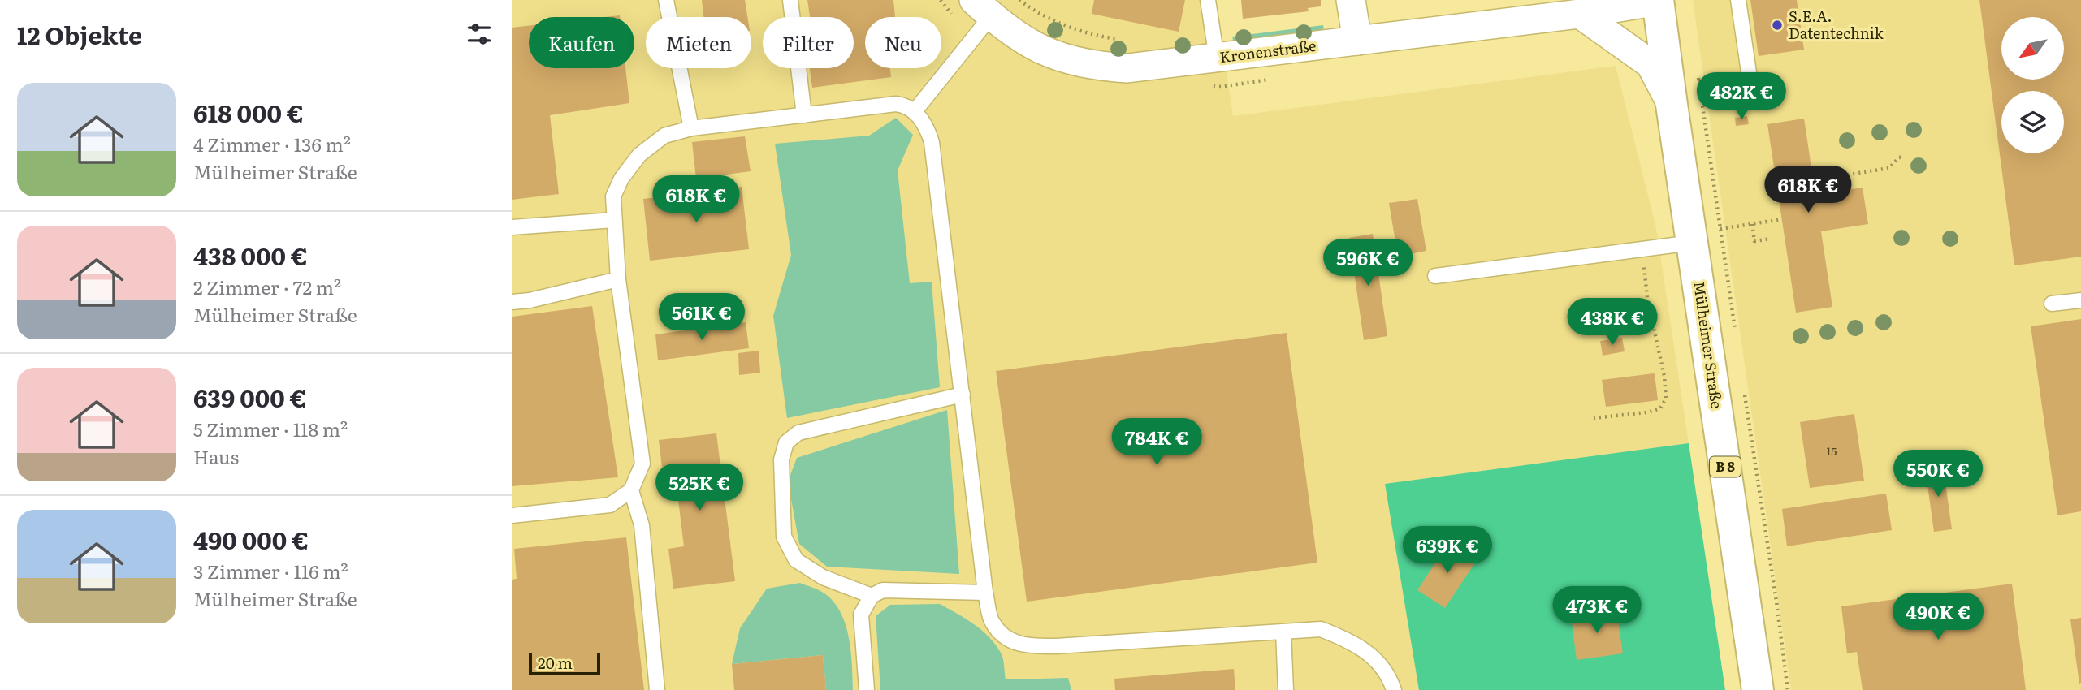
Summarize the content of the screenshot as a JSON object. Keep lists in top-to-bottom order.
{
  "streets": {
    "main road": ["Mülheimer Straße", "B 8"],
    "street": ["Kronenstraße"]
  },
  "crossings": [
    ["Kronenstraße", "Mülheimer Straße"]
  ],
  "places": ["S.E.A. Datentechnik"],
  "house_numbers": ["15"],
  "scale_bar": "20 m",
  "north": "bottom left",
  "page": {
    "heading": "12 Objekte",
    "chip": [
      "Kaufen",
      "Mieten",
      "Filter",
      "Neu"
    ],
    "list": [
      {
        "name": "618 000 €",
        "note": "4 Zimmer · 136 m² · Mülheimer Straße"
      },
      {
        "name": "438 000 €",
        "note": "2 Zimmer · 72 m² · Mülheimer Straße"
      },
      {
        "name": "639 000 €",
        "note": "5 Zimmer · 118 m² · Haus"
      },
      {
        "name": "490 000 €",
        "note": "3 Zimmer · 116 m² · Mülheimer Straße"
      }
    ],
    "price": [
      "482K €",
      "618K €",
      "618K €",
      "596K €",
      "561K €",
      "438K €",
      "784K €",
      "550K €",
      "525K €",
      "639K €",
      "473K €",
      "490K €"
    ],
    "scale": "20 m"
  }
}
